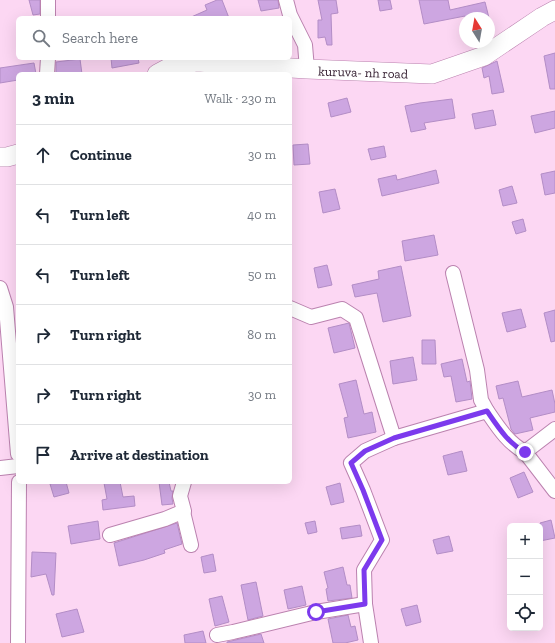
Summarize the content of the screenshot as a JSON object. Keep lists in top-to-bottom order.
{
  "streets": {
    "main road": ["kuruva- nh road"]
  },
  "north": "top",
  "page": {
    "search": "Search here",
    "heading": ["3 min", "Walk · 230 m"],
    "list": [
      ["Continue", "30 m"],
      ["Turn left", "40 m"],
      ["Turn left", "50 m"],
      ["Turn right", "80 m"],
      ["Turn right", "30 m"],
      "Arrive at destination"
    ],
    "map_buttons": ["+", "−"]
  }
}
